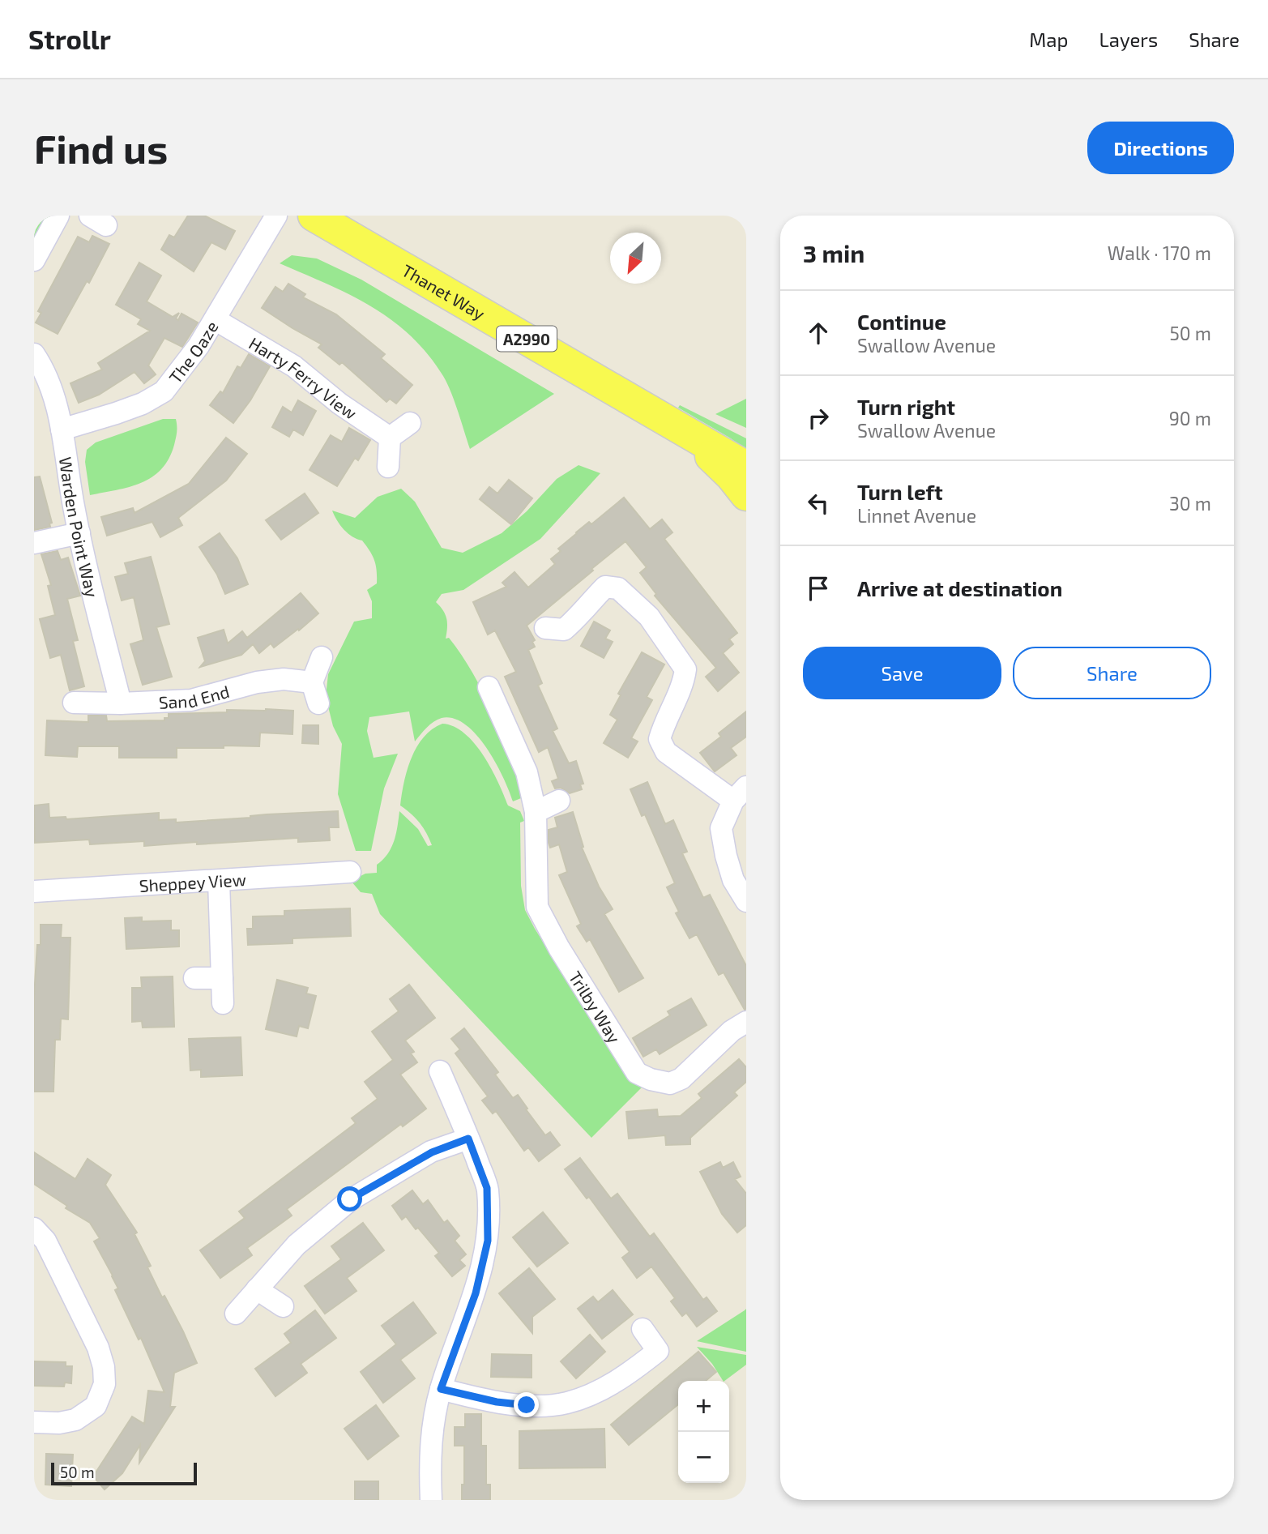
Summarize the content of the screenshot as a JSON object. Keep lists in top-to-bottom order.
{
  "streets": {
    "main road": ["Thanet Way", "A2990"],
    "street": [
      "The Oaze",
      "Harty Ferry View",
      "Warden Point Way",
      "Sand End",
      "Sheppey View",
      "Trilby Way"
    ]
  },
  "crossings": [
    ["The Oaze", "Harty Ferry View"],
    ["The Oaze", "Warden Point Way"],
    ["Warden Point Way", "Sand End"]
  ],
  "scale_bar": "50 m",
  "north": "bottom left",
  "page": {
    "header": "Strollr",
    "nav": ["Map", "Layers", "Share"],
    "buttons": [
      "Directions",
      ["Save", "Share"]
    ],
    "title": "Find us",
    "heading": ["3 min", "Walk · 170 m"],
    "list": [
      ["Continue", "Swallow Avenue", "50 m"],
      ["Turn right", "Swallow Avenue", "90 m"],
      ["Turn left", "Linnet Avenue", "30 m"],
      "Arrive at destination"
    ],
    "map_buttons": ["+", "−"],
    "scale": "50 m"
  }
}
